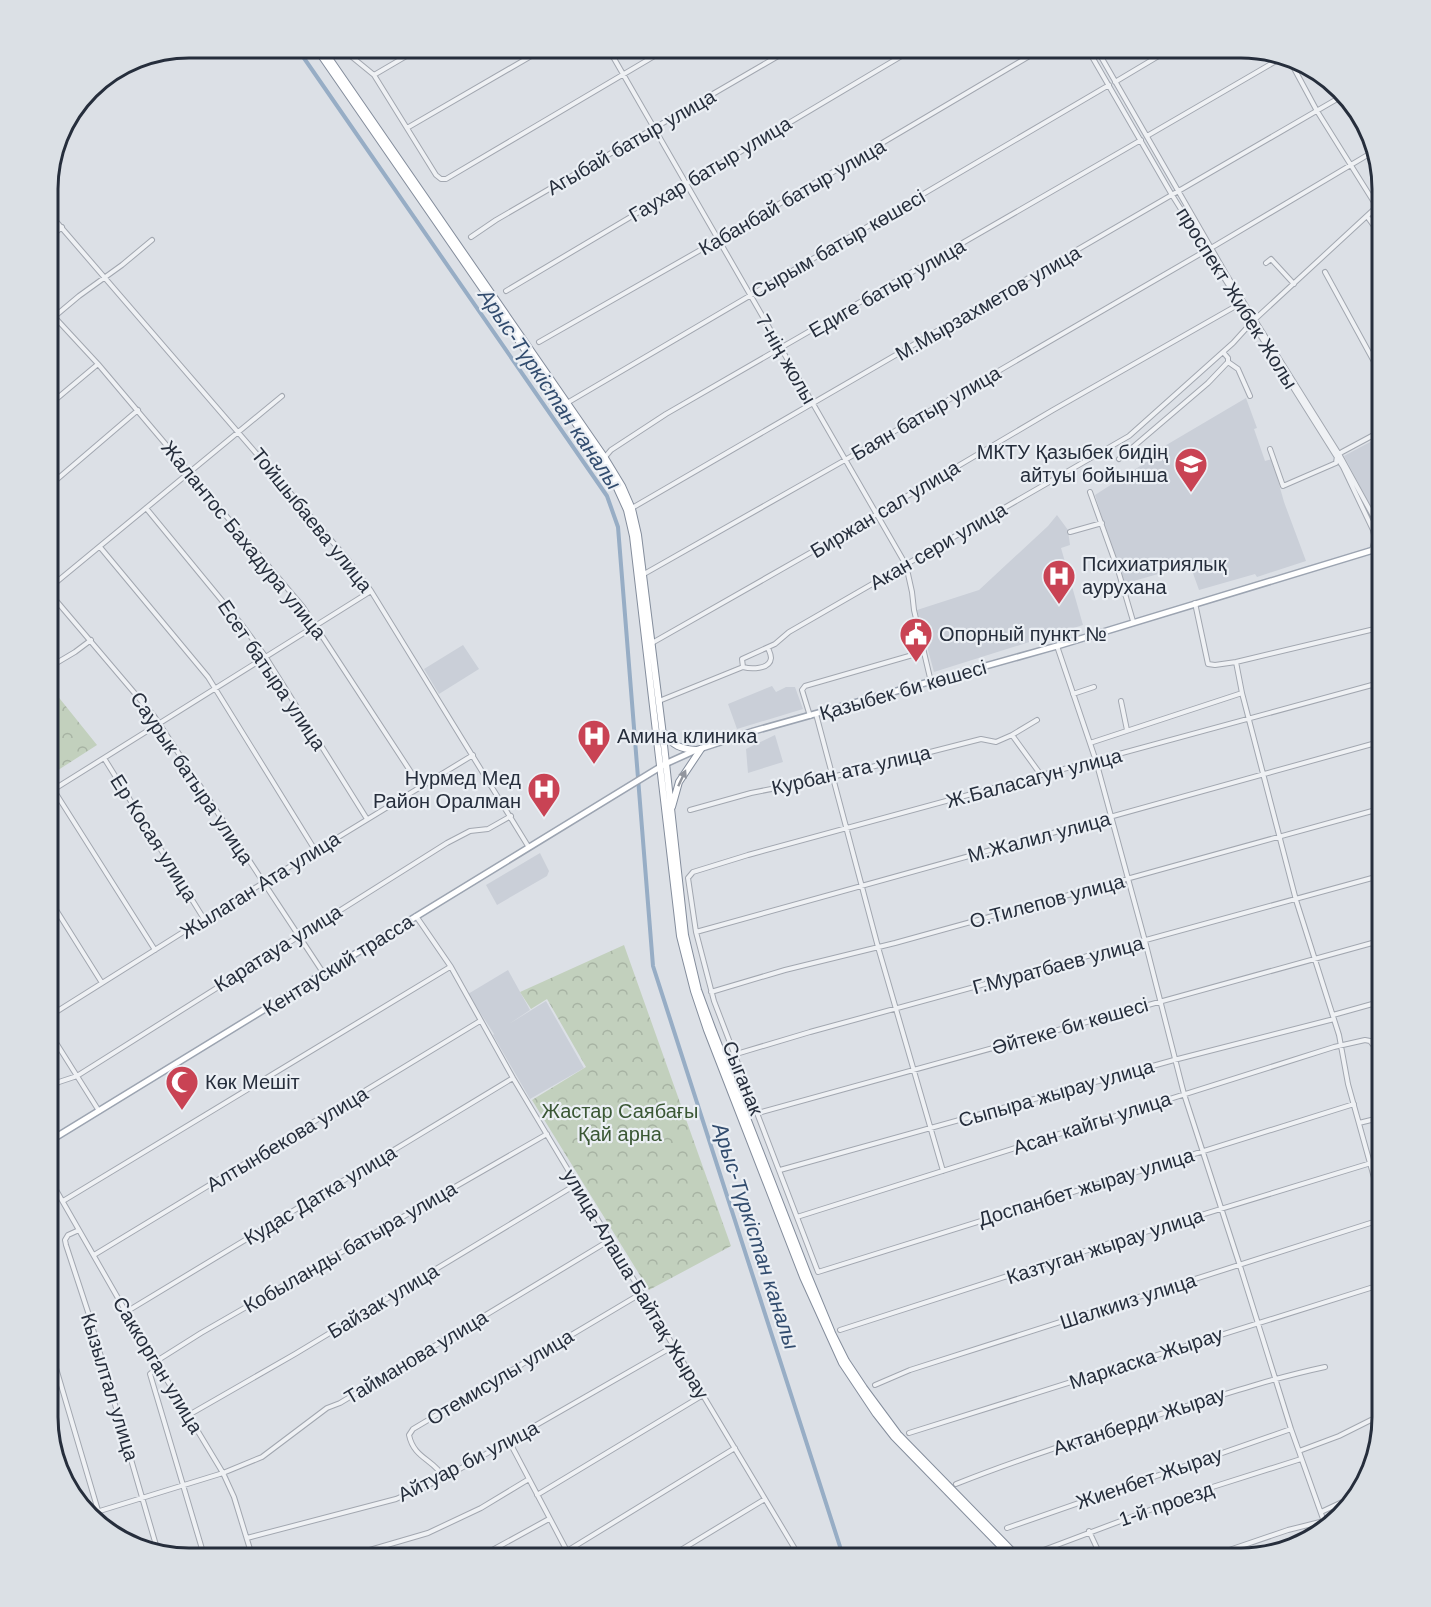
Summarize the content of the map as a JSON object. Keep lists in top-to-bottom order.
{
  "streets": {
    "main road": ["Қазыбек би көшесі", "Кентауский трасса"],
    "street": [
      "Агыбай батыр улица",
      "Гаухар батыр улица",
      "Кабанбай батыр улица",
      "Сырым батыр көшесі",
      "Едиге батыр улица",
      "проспект Жибек Жолы",
      "М.Мырзахметов улица",
      "7-нің жолы",
      "Баян батыр улица",
      "Биржан сал улица",
      "Тойшыбаева улица",
      "Жалантос Бахадура улица",
      "Акан сери улица",
      "Есет батыра улица",
      "Курбан ата улица",
      "Саурык батыра улица",
      "Ж.Баласагун улица",
      "М.Жалил улица",
      "Ер Косая улица",
      "Жылаган Ата улица",
      "О.Тилепов улица",
      "Каратауа улица",
      "Г.Муратбаев улица",
      "Әйтеке би көшесі",
      "Сыганак",
      "Сыпыра жырау улица",
      "Асан кайгы улица",
      "Алтынбекова улица",
      "Доспанбет жырау улица",
      "Кудас Датка улица",
      "Казтуган жырау улица",
      "Кобыланды батыра улица",
      "улица Алаша Байтақ Жырау",
      "Байзак улица",
      "Шалкииз улица",
      "Тайманова улица",
      "Маркаска Жырау",
      "Саккорган улица",
      "Отемисулы улица",
      "Кызылтал улица",
      "Актанберди Жырау",
      "Айтуар би улица",
      "Жиенбет Жырау",
      "1-й проезд"
    ]
  },
  "crossings": [
    ["Агыбай батыр улица", "7-нің жолы"],
    ["Гаухар батыр улица", "7-нің жолы"],
    ["Кабанбай батыр улица", "7-нің жолы"],
    ["Сырым батыр көшесі", "проспект Жибек Жолы"],
    ["Сырым батыр көшесі", "7-нің жолы"],
    ["Едиге батыр улица", "проспект Жибек Жолы"],
    ["Едиге батыр улица", "7-нің жолы"],
    ["проспект Жибек Жолы", "М.Мырзахметов улица"],
    ["проспект Жибек Жолы", "Баян батыр улица"],
    ["проспект Жибек Жолы", "Биржан сал улица"],
    ["проспект Жибек Жолы", "Акан сери улица"],
    ["М.Мырзахметов улица", "7-нің жолы"],
    ["7-нің жолы", "Баян батыр улица"],
    ["7-нің жолы", "Биржан сал улица"],
    ["7-нің жолы", "Акан сери улица"],
    ["7-нің жолы", "Қазыбек би көшесі"],
    ["Тойшыбаева улица", "Жылаган Ата улица"],
    ["Тойшыбаева улица", "Каратауа улица"],
    ["Тойшыбаева улица", "Кентауский трасса"],
    ["Жалантос Бахадура улица", "Жылаган Ата улица"],
    ["Есет батыра улица", "Жылаган Ата улица"],
    ["Қазыбек би көшесі", "Кентауский трасса"],
    ["Саурык батыра улица", "Жылаган Ата улица"],
    ["Саурык батыра улица", "Каратауа улица"],
    ["Саурык батыра улица", "Кентауский трасса"],
    ["Ж.Баласагун улица", "Сыганак"],
    ["М.Жалил улица", "Сыганак"],
    ["Ер Косая улица", "Жылаган Ата улица"],
    ["О.Тилепов улица", "Сыганак"],
    ["Кентауский трасса", "улица Алаша Байтақ Жырау"],
    ["Г.Муратбаев улица", "Сыганак"],
    ["Әйтеке би көшесі", "Сыганак"],
    ["Сыганак", "Сыпыра жырау улица"],
    ["Сыганак", "Асан кайгы улица"],
    ["Сыганак", "Доспанбет жырау улица"],
    ["Алтынбекова улица", "улица Алаша Байтақ Жырау"],
    ["Алтынбекова улица", "Саккорган улица"],
    ["Кудас Датка улица", "улица Алаша Байтақ Жырау"],
    ["Кудас Датка улица", "Саккорган улица"],
    ["Кобыланды батыра улица", "улица Алаша Байтақ Жырау"],
    ["Кобыланды батыра улица", "Саккорган улица"],
    ["улица Алаша Байтақ Жырау", "Байзак улица"],
    ["улица Алаша Байтақ Жырау", "Тайманова улица"],
    ["улица Алаша Байтақ Жырау", "Отемисулы улица"],
    ["улица Алаша Байтақ Жырау", "Айтуар би улица"],
    ["Байзак улица", "Саккорган улица"],
    ["Тайманова улица", "Саккорган улица"],
    ["Саккорган улица", "Кызылтал улица"],
    ["Саккорган улица", "Айтуар би улица"],
    ["Отемисулы улица", "Айтуар би улица"]
  ],
  "water": ["Арыс-Түркістан каналы"],
  "parks": ["Жастар Саябағы Қай арна"],
  "places": {
    "school or university": ["МКТУ Қазыбек бидің айтуы бойынша"],
    "hospital": ["Психиатриялық аурухана", "Амина клиника", "Нурмед Мед Район Оралман"],
    "public building": ["Опорный пункт №"],
    "mosque": ["Көк Мешіт"]
  }
}
